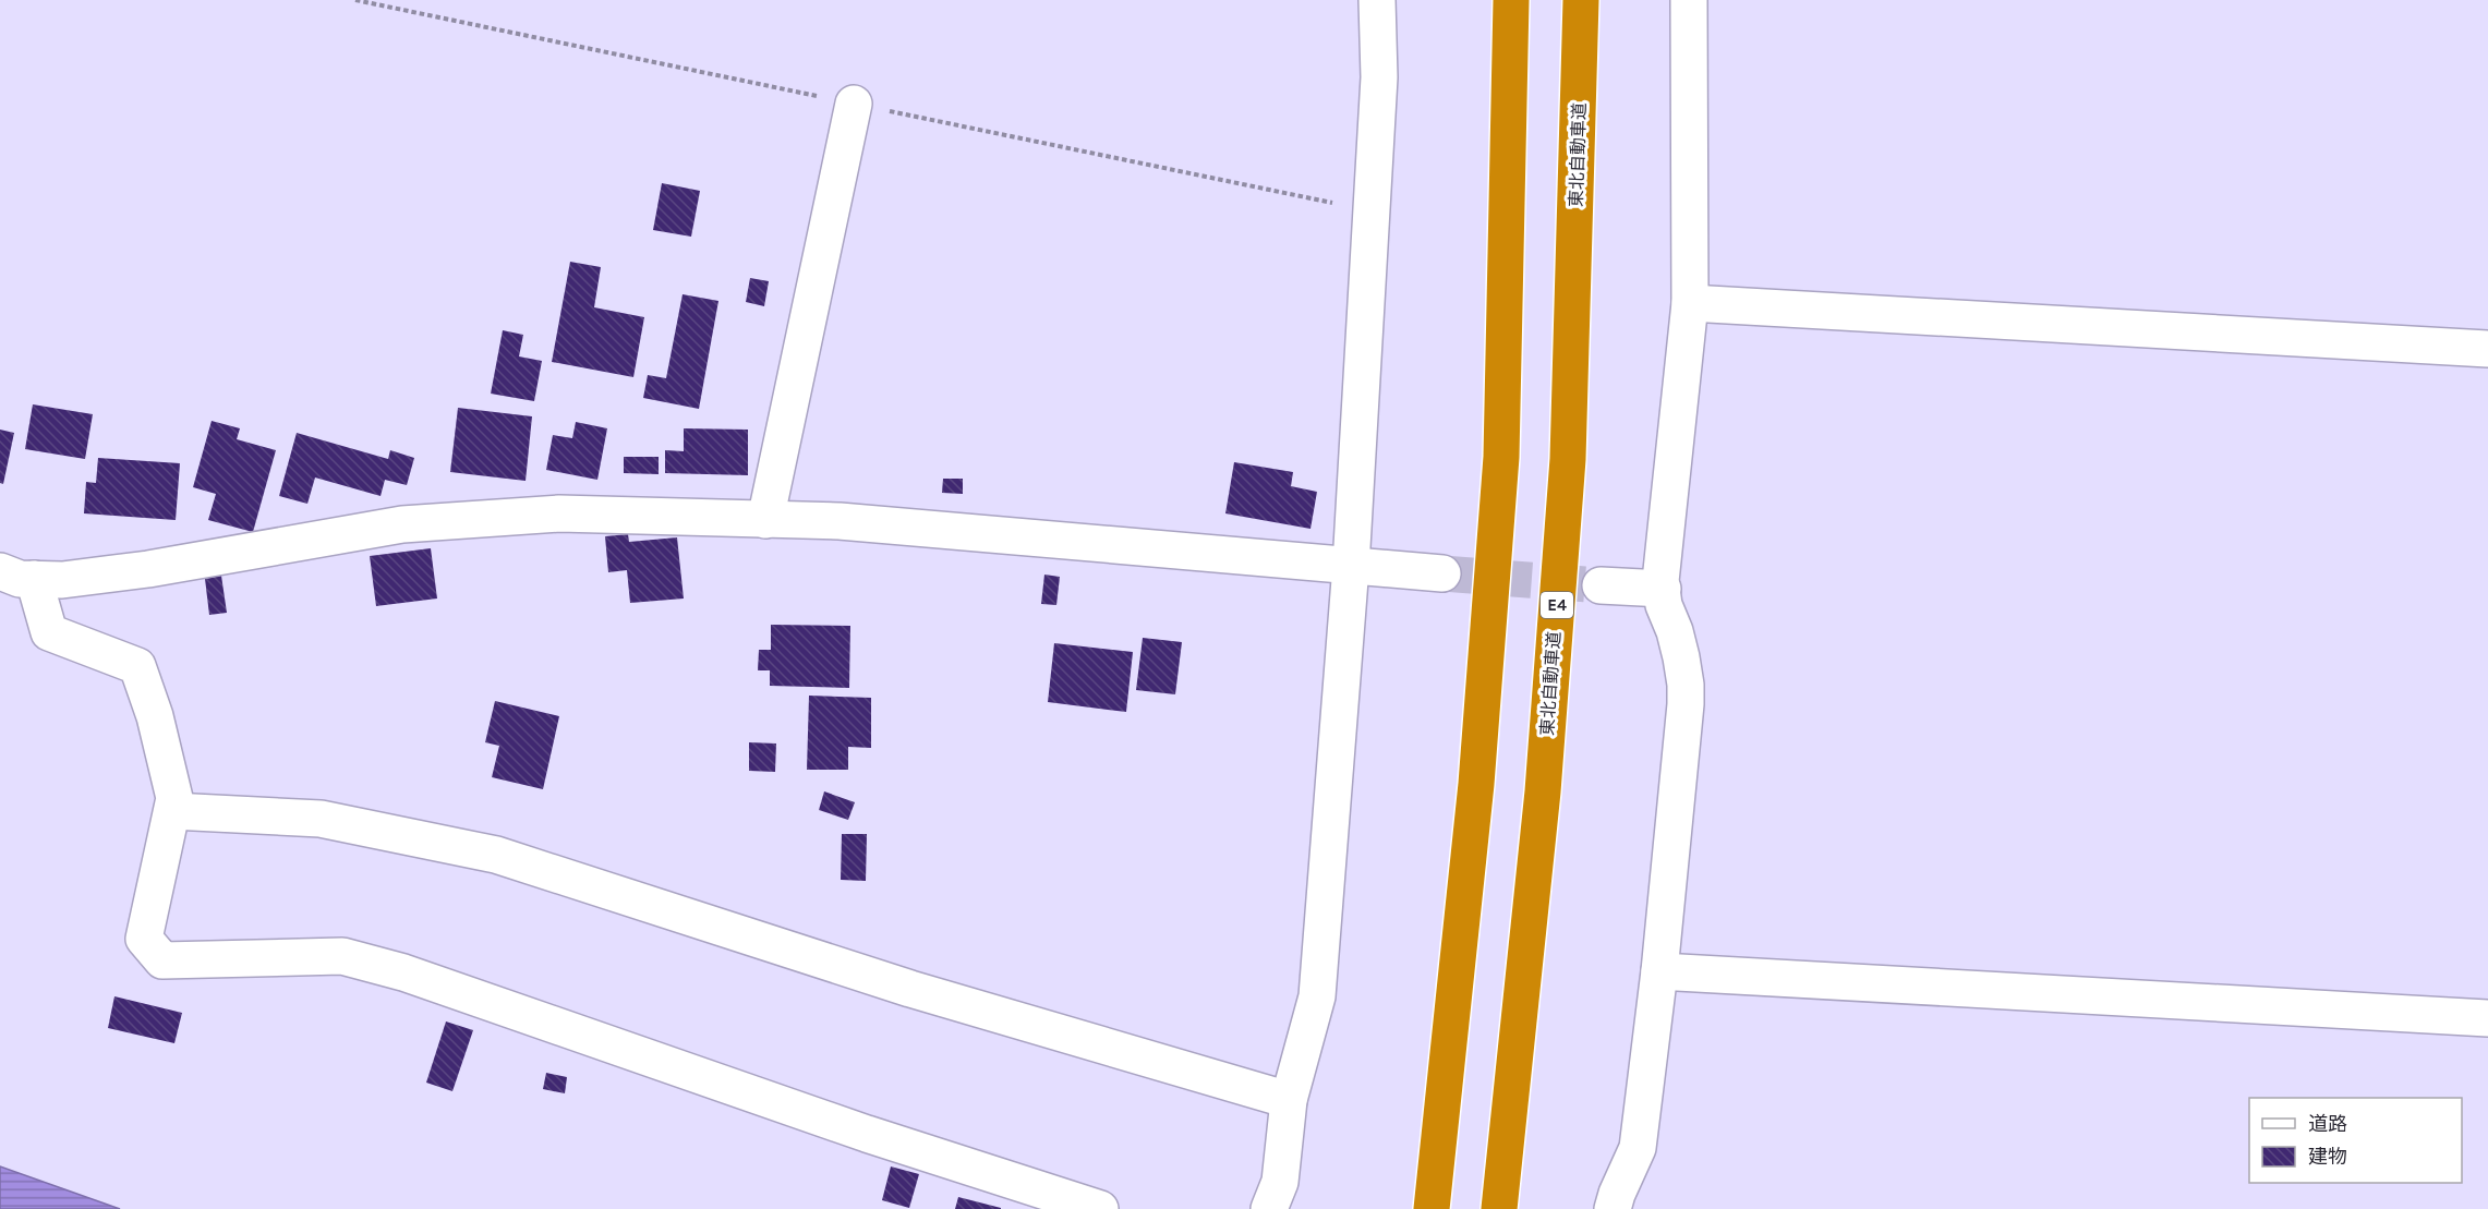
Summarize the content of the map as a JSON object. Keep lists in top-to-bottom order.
{
  "streets": {
    "highway": ["東北自動車道", "E4"]
  },
  "legend": ["道路", "建物"]
}
